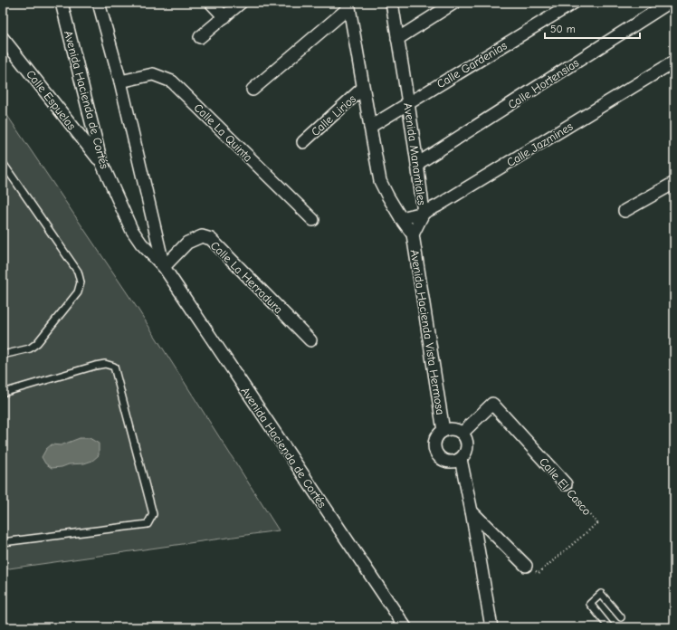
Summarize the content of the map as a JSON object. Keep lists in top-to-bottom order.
{
  "streets": {
    "street": [
      "Calle Gardenias",
      "Calle Hortensias",
      "Calle Espuelas",
      "Avenida Hacienda de Cortés",
      "Calle Lirios",
      "Calle La Quinta",
      "Calle Jazmines",
      "Avenida Manantiales",
      "Calle La Herradura",
      "Avenida Hacienda Vista Hermosa",
      "Calle El Casco"
    ]
  },
  "crossings": [
    ["Calle Gardenias", "Avenida Manantiales"],
    ["Calle Hortensias", "Avenida Manantiales"],
    ["Calle Espuelas", "Avenida Hacienda de Cortés"],
    ["Avenida Hacienda de Cortés", "Calle La Quinta"],
    ["Avenida Hacienda de Cortés", "Calle La Herradura"],
    ["Calle Jazmines", "Avenida Manantiales"],
    ["Avenida Manantiales", "Avenida Hacienda Vista Hermosa"],
    ["Avenida Hacienda Vista Hermosa", "Calle El Casco"]
  ],
  "scale_bar": "50 m"
}
